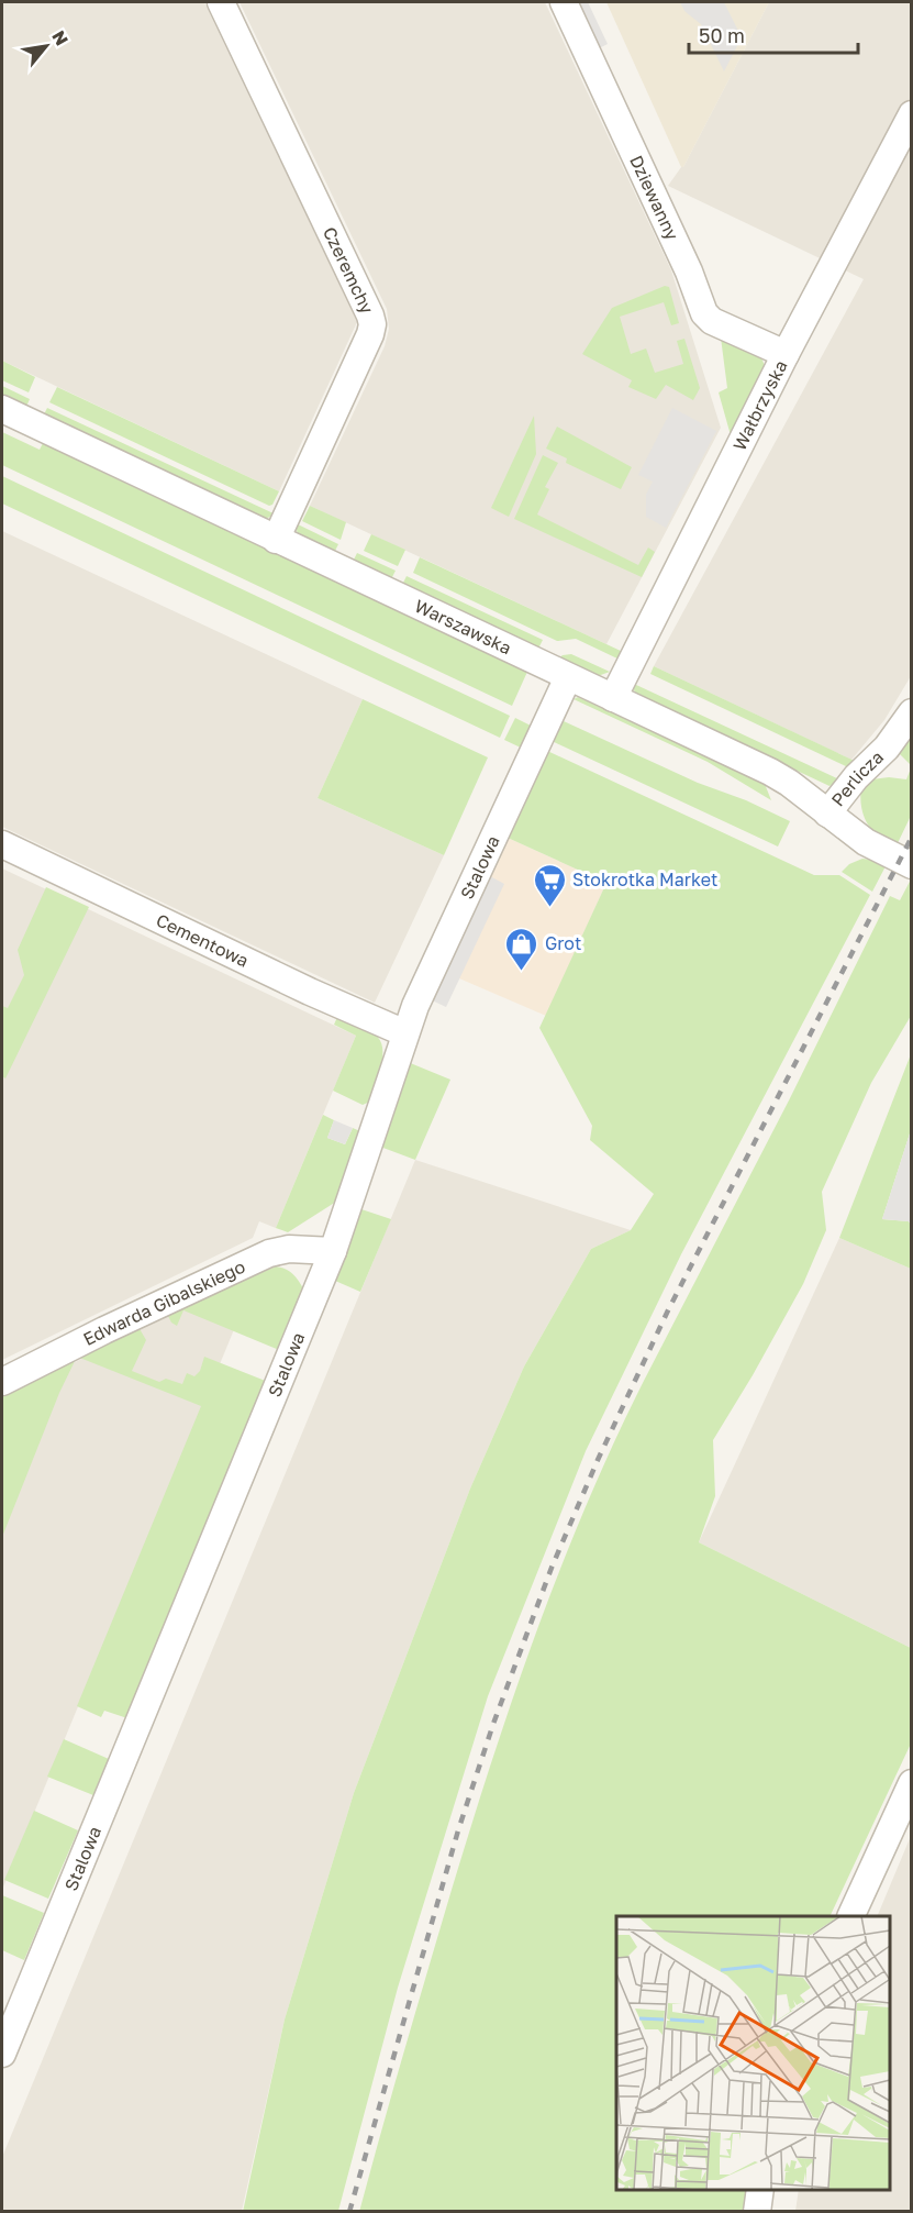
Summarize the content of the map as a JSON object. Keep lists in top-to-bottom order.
{
  "streets": {
    "street": [
      "Dziewanny",
      "Czeremchy",
      "Wałbrzyska",
      "Warszawska",
      "Perlicza",
      "Stalowa",
      "Cementowa",
      "Edwarda Gibalskiego"
    ]
  },
  "crossings": [
    ["Dziewanny", "Wałbrzyska"],
    ["Czeremchy", "Warszawska"],
    ["Wałbrzyska", "Warszawska"],
    ["Warszawska", "Perlicza"],
    ["Warszawska", "Stalowa"],
    ["Stalowa", "Cementowa"],
    ["Stalowa", "Edwarda Gibalskiego"]
  ],
  "places": {
    "supermarket": ["Stokrotka Market"],
    "shop": ["Grot"]
  },
  "scale_bar": "50 m",
  "north": "top right"
}
